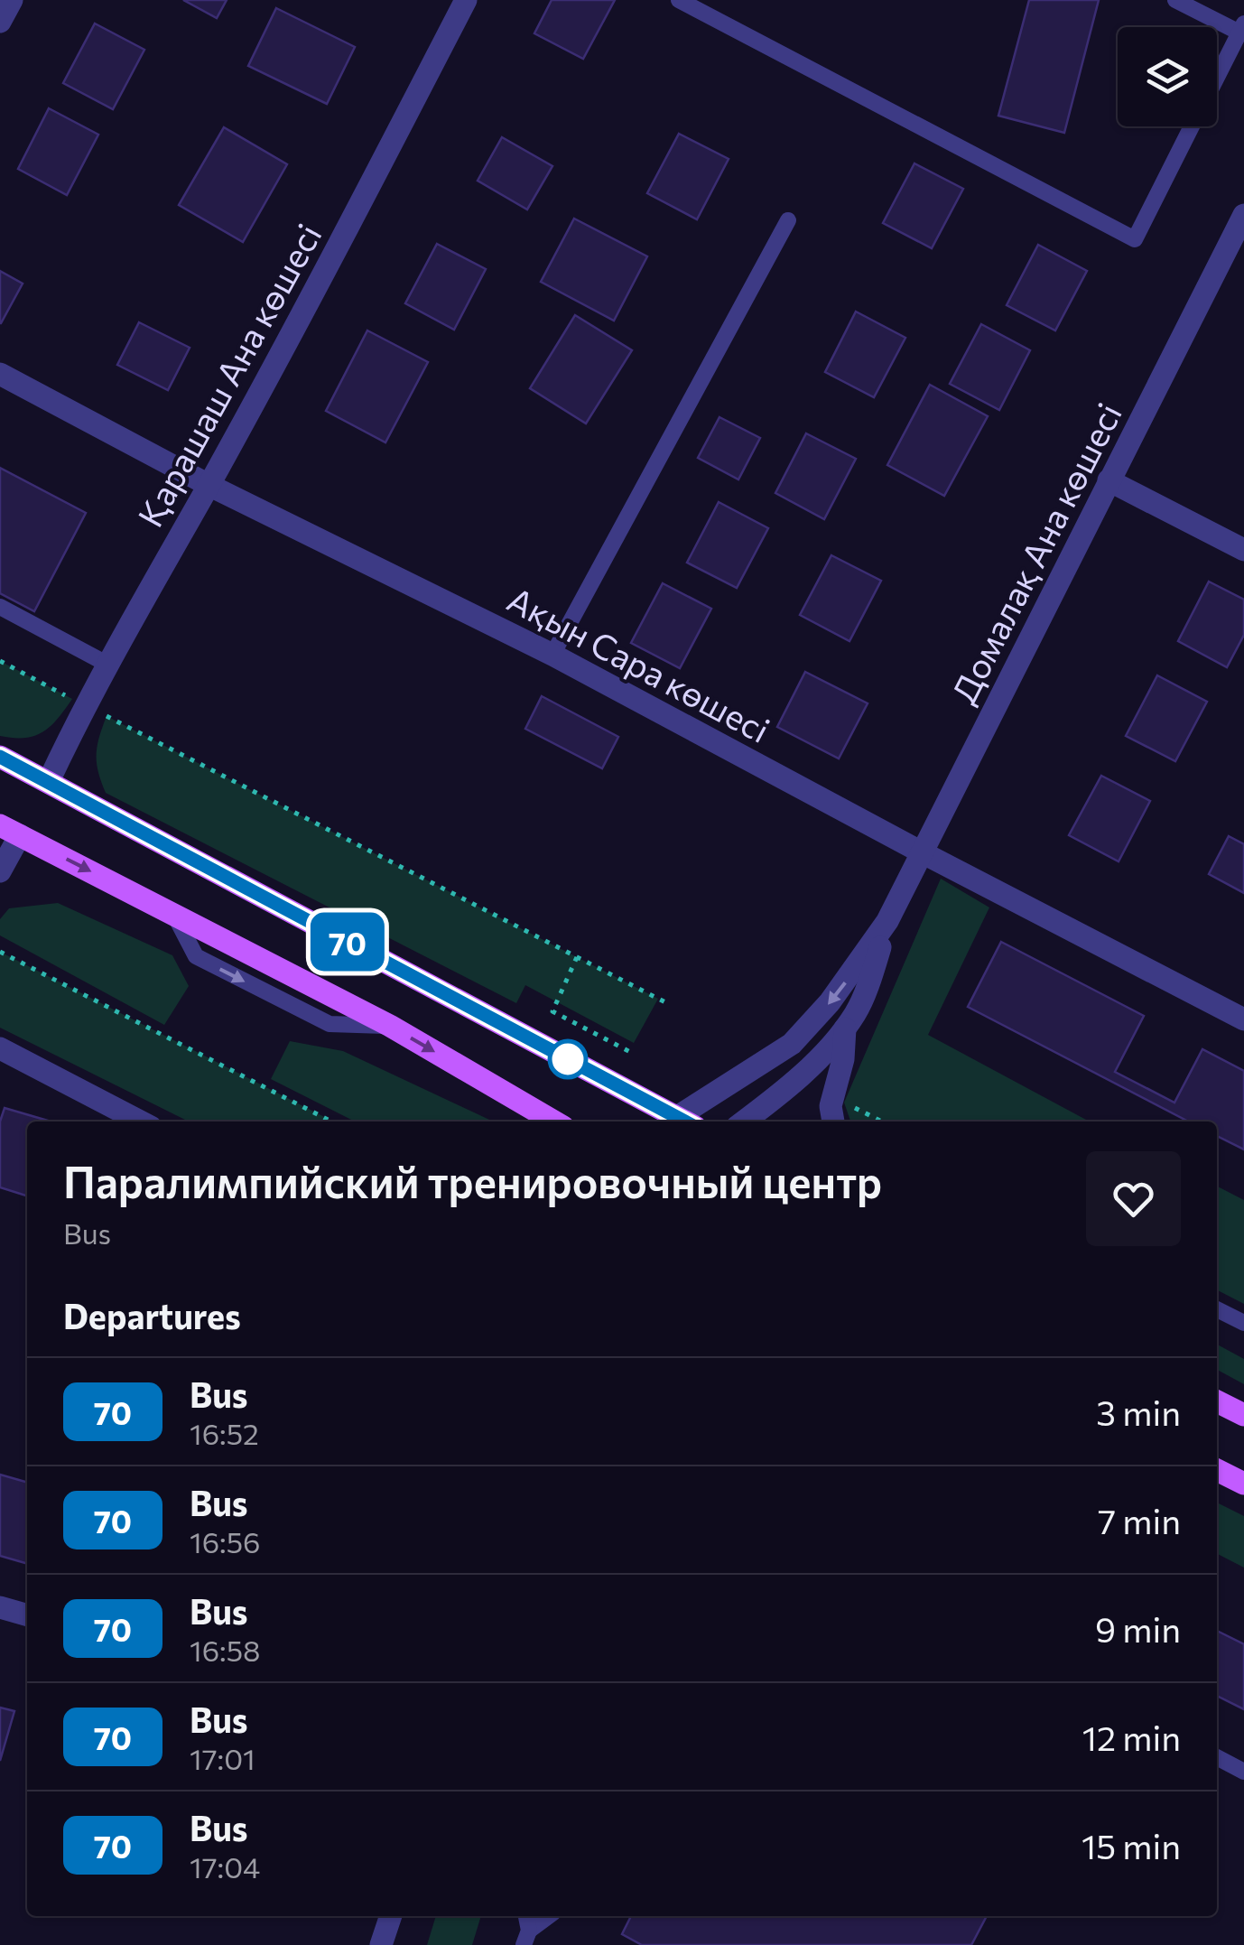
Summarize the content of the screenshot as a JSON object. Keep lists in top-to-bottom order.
{
  "streets": {
    "street": ["Қарашаш Ана көшесі", "Домалақ Ана көшесі", "Ақын Сара көшесі"]
  },
  "crossings": [
    ["Қарашаш Ана көшесі", "Ақын Сара көшесі"],
    ["Домалақ Ана көшесі", "Ақын Сара көшесі"]
  ],
  "lines": ["bus line 70"],
  "page": {
    "on_map": "70",
    "heading": [
      ["Паралимпийский тренировочный центр", "Bus"],
      "Departures"
    ],
    "list": [
      {
        "mark": "70",
        "name": "Bus",
        "note": "16:52",
        "value": "3 min"
      },
      {
        "mark": "70",
        "name": "Bus",
        "note": "16:56",
        "value": "7 min"
      },
      {
        "mark": "70",
        "name": "Bus",
        "note": "16:58",
        "value": "9 min"
      },
      {
        "mark": "70",
        "name": "Bus",
        "note": "17:01",
        "value": "12 min"
      },
      {
        "mark": "70",
        "name": "Bus",
        "note": "17:04",
        "value": "15 min"
      }
    ]
  }
}
